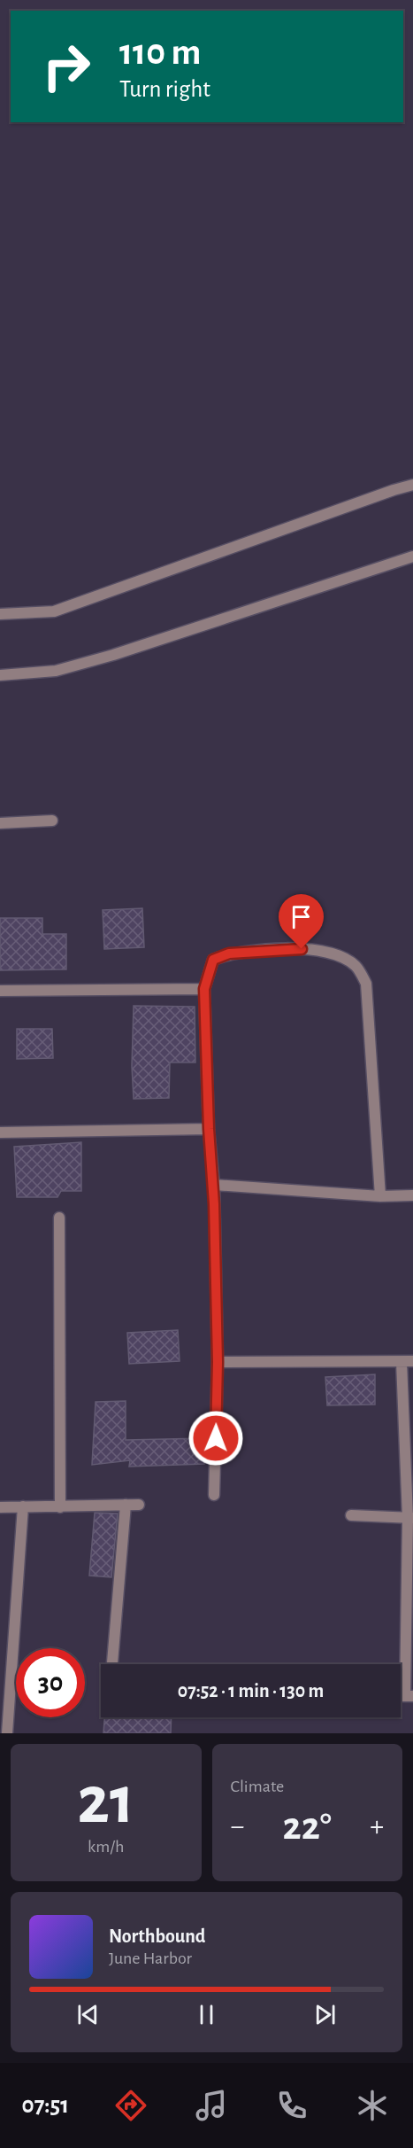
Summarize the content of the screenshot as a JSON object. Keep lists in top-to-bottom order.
{
  "page": {
    "turn": ["110 m", "Turn right"],
    "limit": "30",
    "trip": "07:52 · 1 min · 130 m",
    "tile": [
      ["21", "km/h"],
      "Climate"
    ],
    "heat": ["−", "22°", "+"],
    "song": ["Northbound", "June Harbor"],
    "tabs": "07:51"
  }
}
